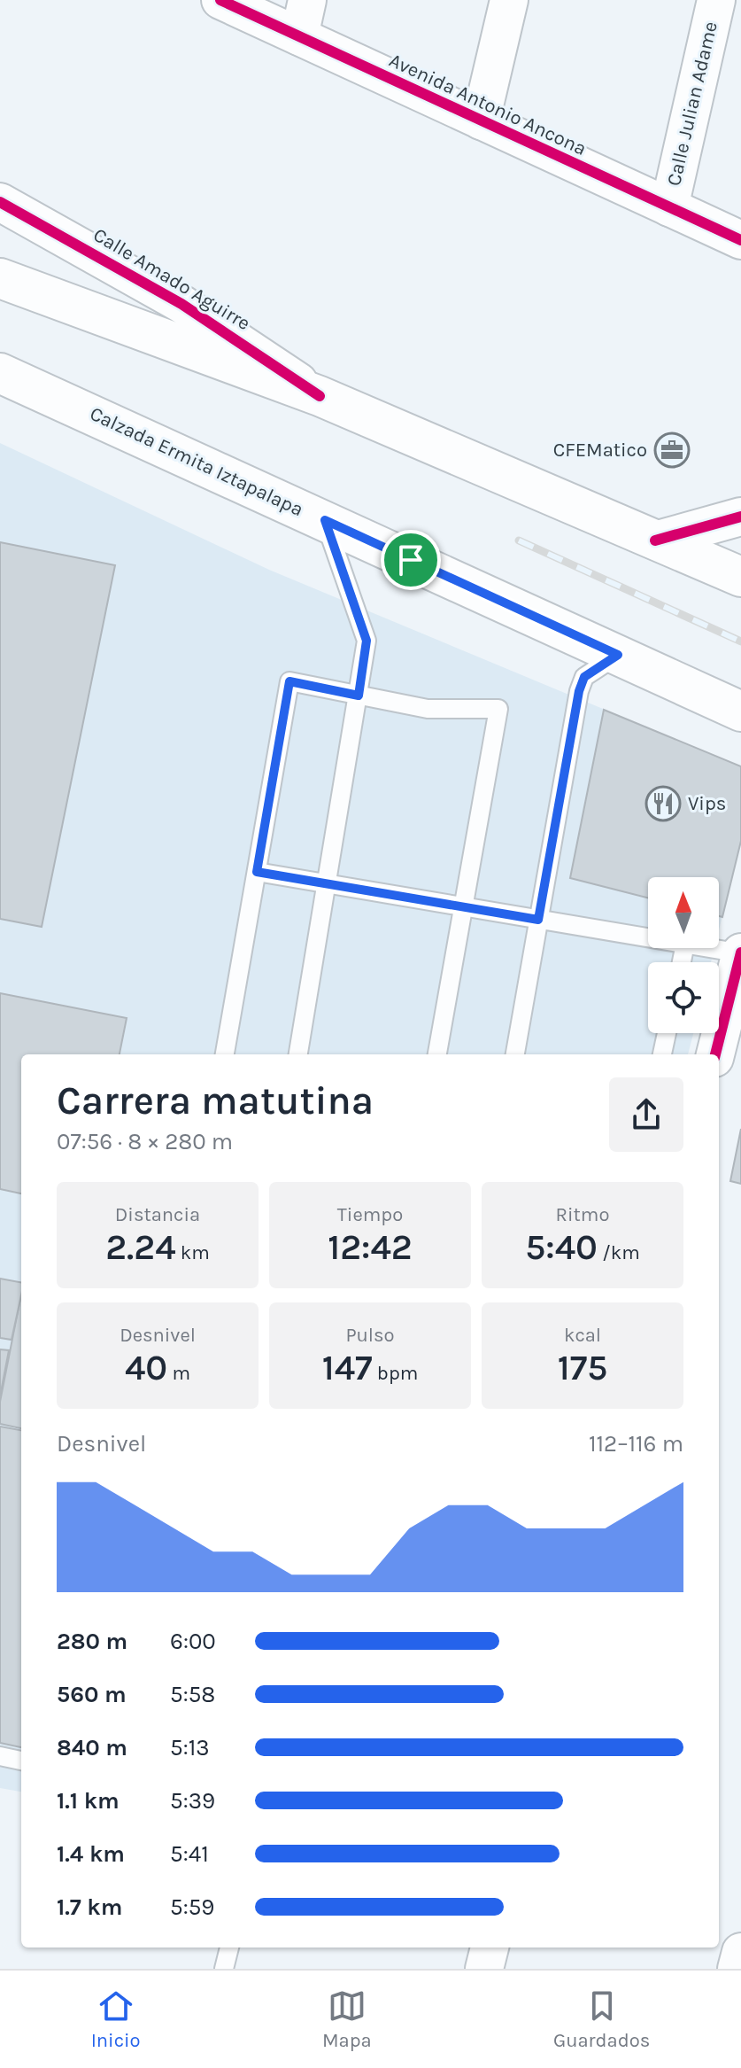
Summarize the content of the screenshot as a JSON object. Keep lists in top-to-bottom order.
{
  "streets": {
    "main road": ["Calzada Ermita Iztapalapa"],
    "street": ["Calle Julian Adame", "Avenida Antonio Ancona", "Calle Amado Aguirre"]
  },
  "crossings": [
    ["Calle Julian Adame", "Avenida Antonio Ancona"]
  ],
  "places": {
    "office": ["CFEMatico"],
    "restaurant": ["Vips"]
  },
  "north": "top",
  "page": {
    "heading": ["Carrera matutina", "07:56 · 8 × 280 m"],
    "stats": [
      ["Distancia", "2.24 km"],
      ["Tiempo", "12:42"],
      ["Ritmo", "5:40 /km"],
      ["Desnivel", "40 m"],
      ["Pulso", "147 bpm"],
      ["kcal", "175"]
    ],
    "chart": ["Desnivel", "112–116 m"],
    "list": [
      {
        "name": "280 m",
        "note": "6:00"
      },
      {
        "name": "560 m",
        "note": "5:58"
      },
      {
        "name": "840 m",
        "note": "5:13"
      },
      {
        "name": "1.1 km",
        "note": "5:39"
      },
      {
        "name": "1.4 km",
        "note": "5:41"
      },
      {
        "name": "1.7 km",
        "note": "5:59"
      }
    ],
    "tabs": ["Inicio", "Mapa", "Guardados"]
  }
}
